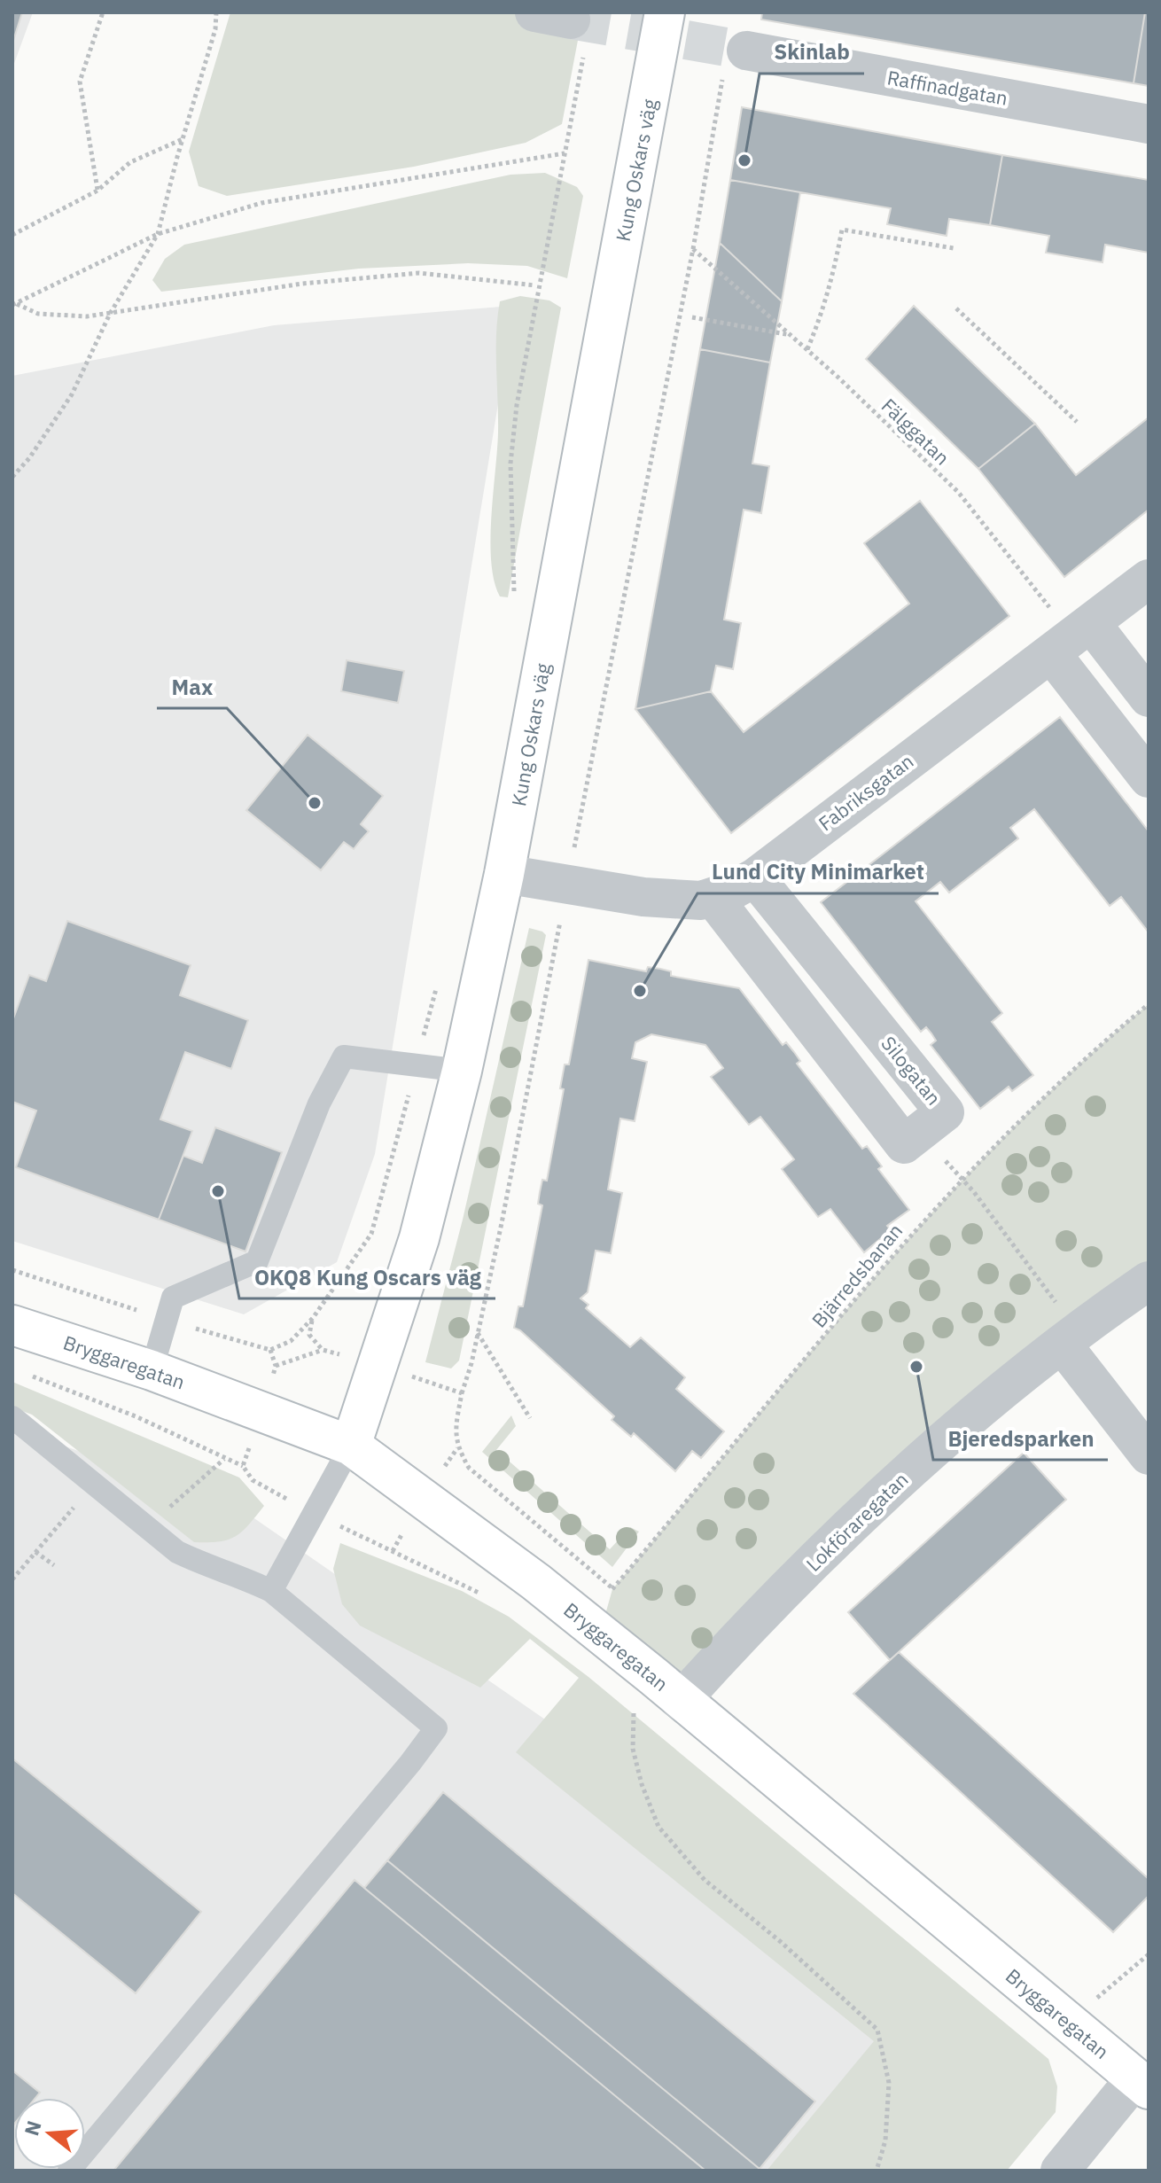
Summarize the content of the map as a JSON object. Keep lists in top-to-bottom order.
{
  "streets": {
    "main road": ["Kung Oskars väg", "Bryggaregatan"],
    "street": [
      "Raffinadgatan",
      "Fabriksgatan",
      "Silogatan",
      "Lokföraregatan"
    ],
    "path": ["Fälggatan", "Bjärredsbanan"]
  },
  "crossings": [
    ["Kung Oskars väg", "Fabriksgatan"],
    ["Kung Oskars väg", "Bryggaregatan"],
    ["Fälggatan", "Fabriksgatan"],
    ["Fabriksgatan", "Silogatan"],
    ["Bryggaregatan", "Lokföraregatan"]
  ],
  "places": [
    "Skinlab",
    "Max",
    "Lund City Minimarket",
    "OKQ8 Kung Oscars väg",
    "Bjeredsparken"
  ],
  "north": "left"
}
